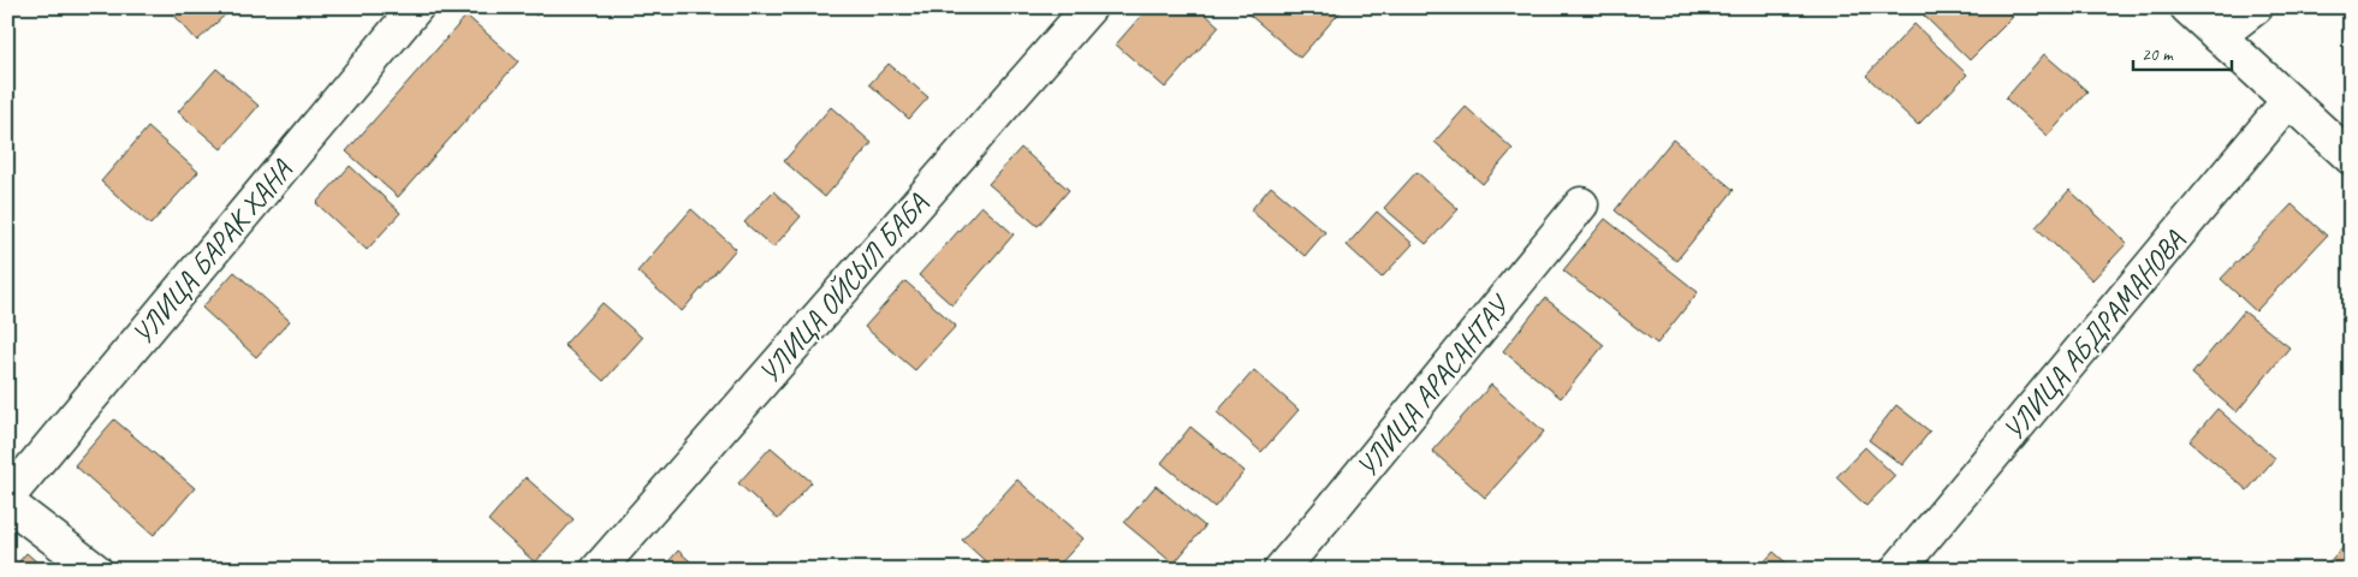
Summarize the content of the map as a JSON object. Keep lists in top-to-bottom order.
{
  "streets": {
    "street": [
      "УЛИЦА БАРАК ХАНА",
      "УЛИЦА ОЙСЫЛ БАБА",
      "УЛИЦА АБДРАМАНОВА",
      "УЛИЦА АРАСАНТАУ"
    ]
  },
  "scale_bar": "20 m"
}
